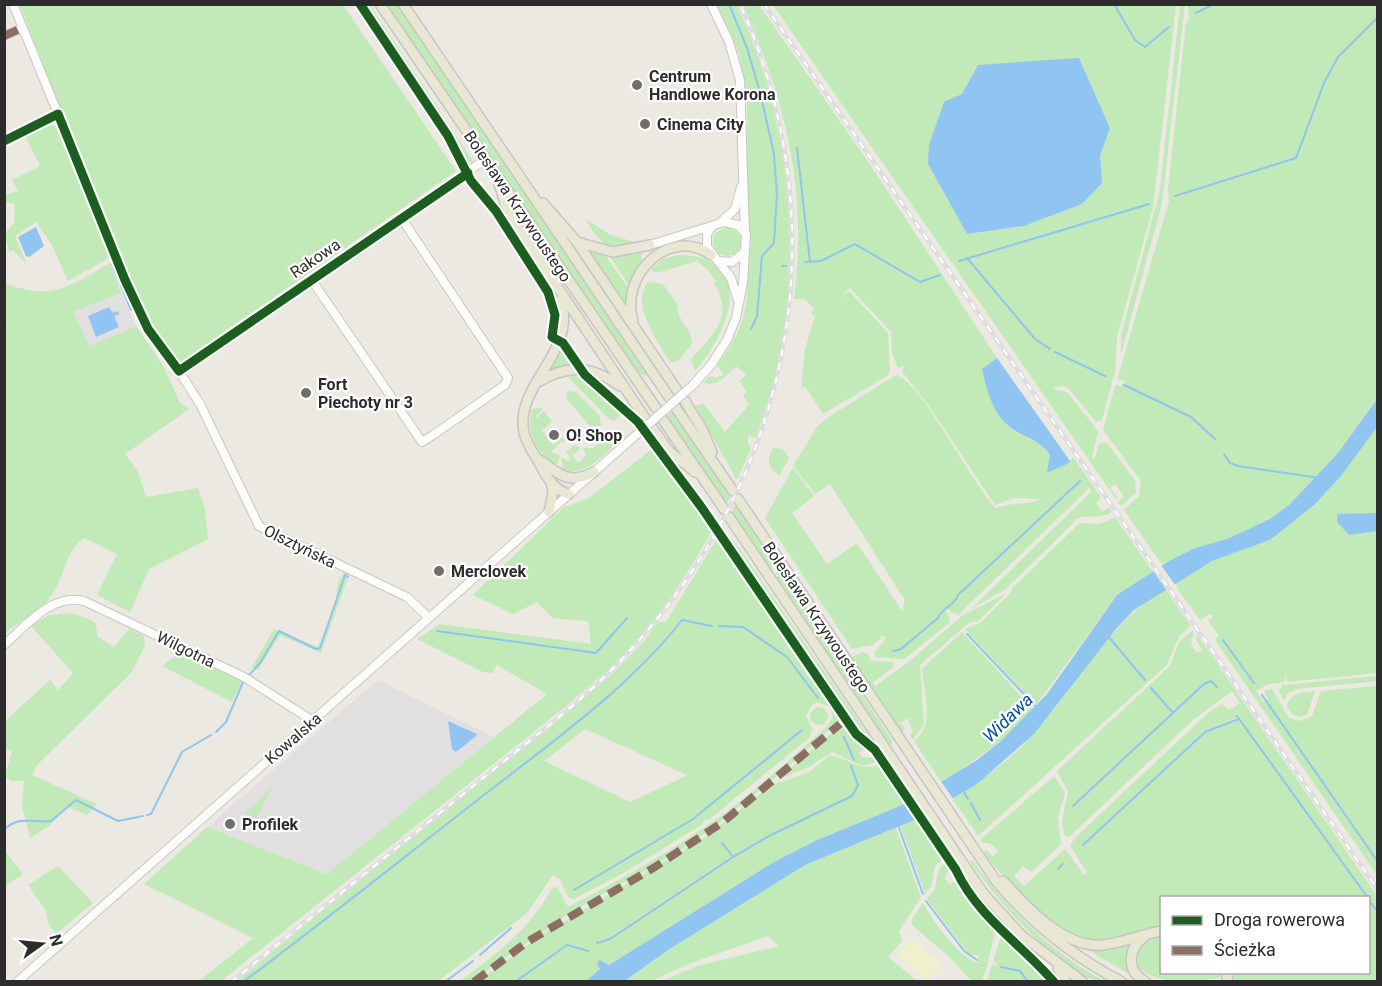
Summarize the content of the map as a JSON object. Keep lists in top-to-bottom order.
{
  "streets": {
    "main road": ["Bolesława Krzywoustego"],
    "street": [
      "Rakowa",
      "Olsztyńska",
      "Wilgotna",
      "Kowalska"
    ]
  },
  "crossings": [
    ["Bolesława Krzywoustego", "Rakowa"],
    ["Rakowa", "Olsztyńska"],
    ["Olsztyńska", "Kowalska"],
    ["Wilgotna", "Kowalska"]
  ],
  "water": ["Widawa"],
  "places": [
    "Centrum Handlowe Korona",
    "Cinema City",
    "Fort Piechoty nr 3",
    "O! Shop",
    "Merclovek",
    "Profilek"
  ],
  "legend": ["Droga rowerowa", "Ścieżka"],
  "north": "right"
}
